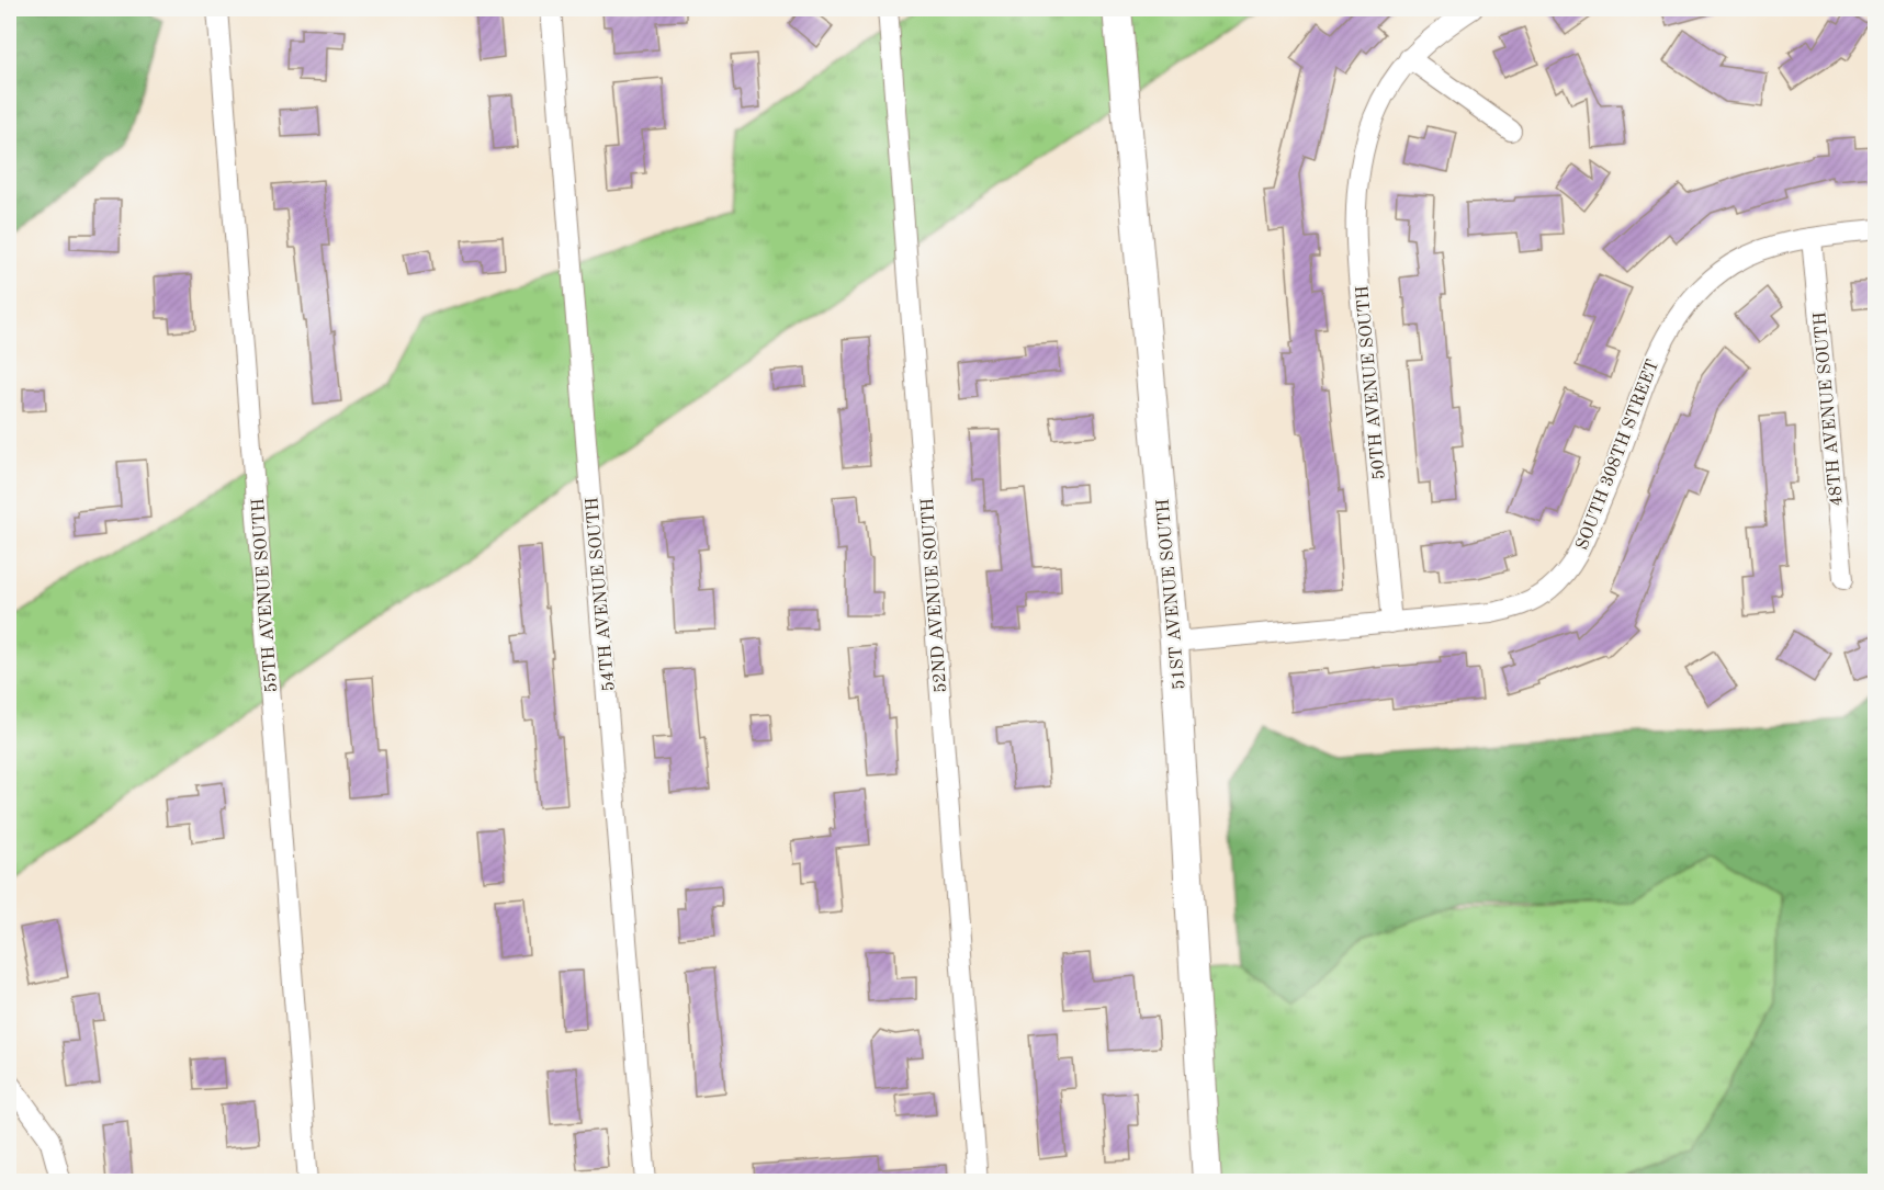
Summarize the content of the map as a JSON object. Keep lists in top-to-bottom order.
{
  "streets": {
    "main road": ["51ST AVENUE SOUTH"],
    "street": [
      "50TH AVENUE SOUTH",
      "48TH AVENUE SOUTH",
      "SOUTH 308TH STREET",
      "54TH AVENUE SOUTH",
      "55TH AVENUE SOUTH",
      "52ND AVENUE SOUTH"
    ]
  },
  "crossings": [
    ["50TH AVENUE SOUTH", "SOUTH 308TH STREET"],
    ["48TH AVENUE SOUTH", "SOUTH 308TH STREET"],
    ["SOUTH 308TH STREET", "51ST AVENUE SOUTH"]
  ]
}
